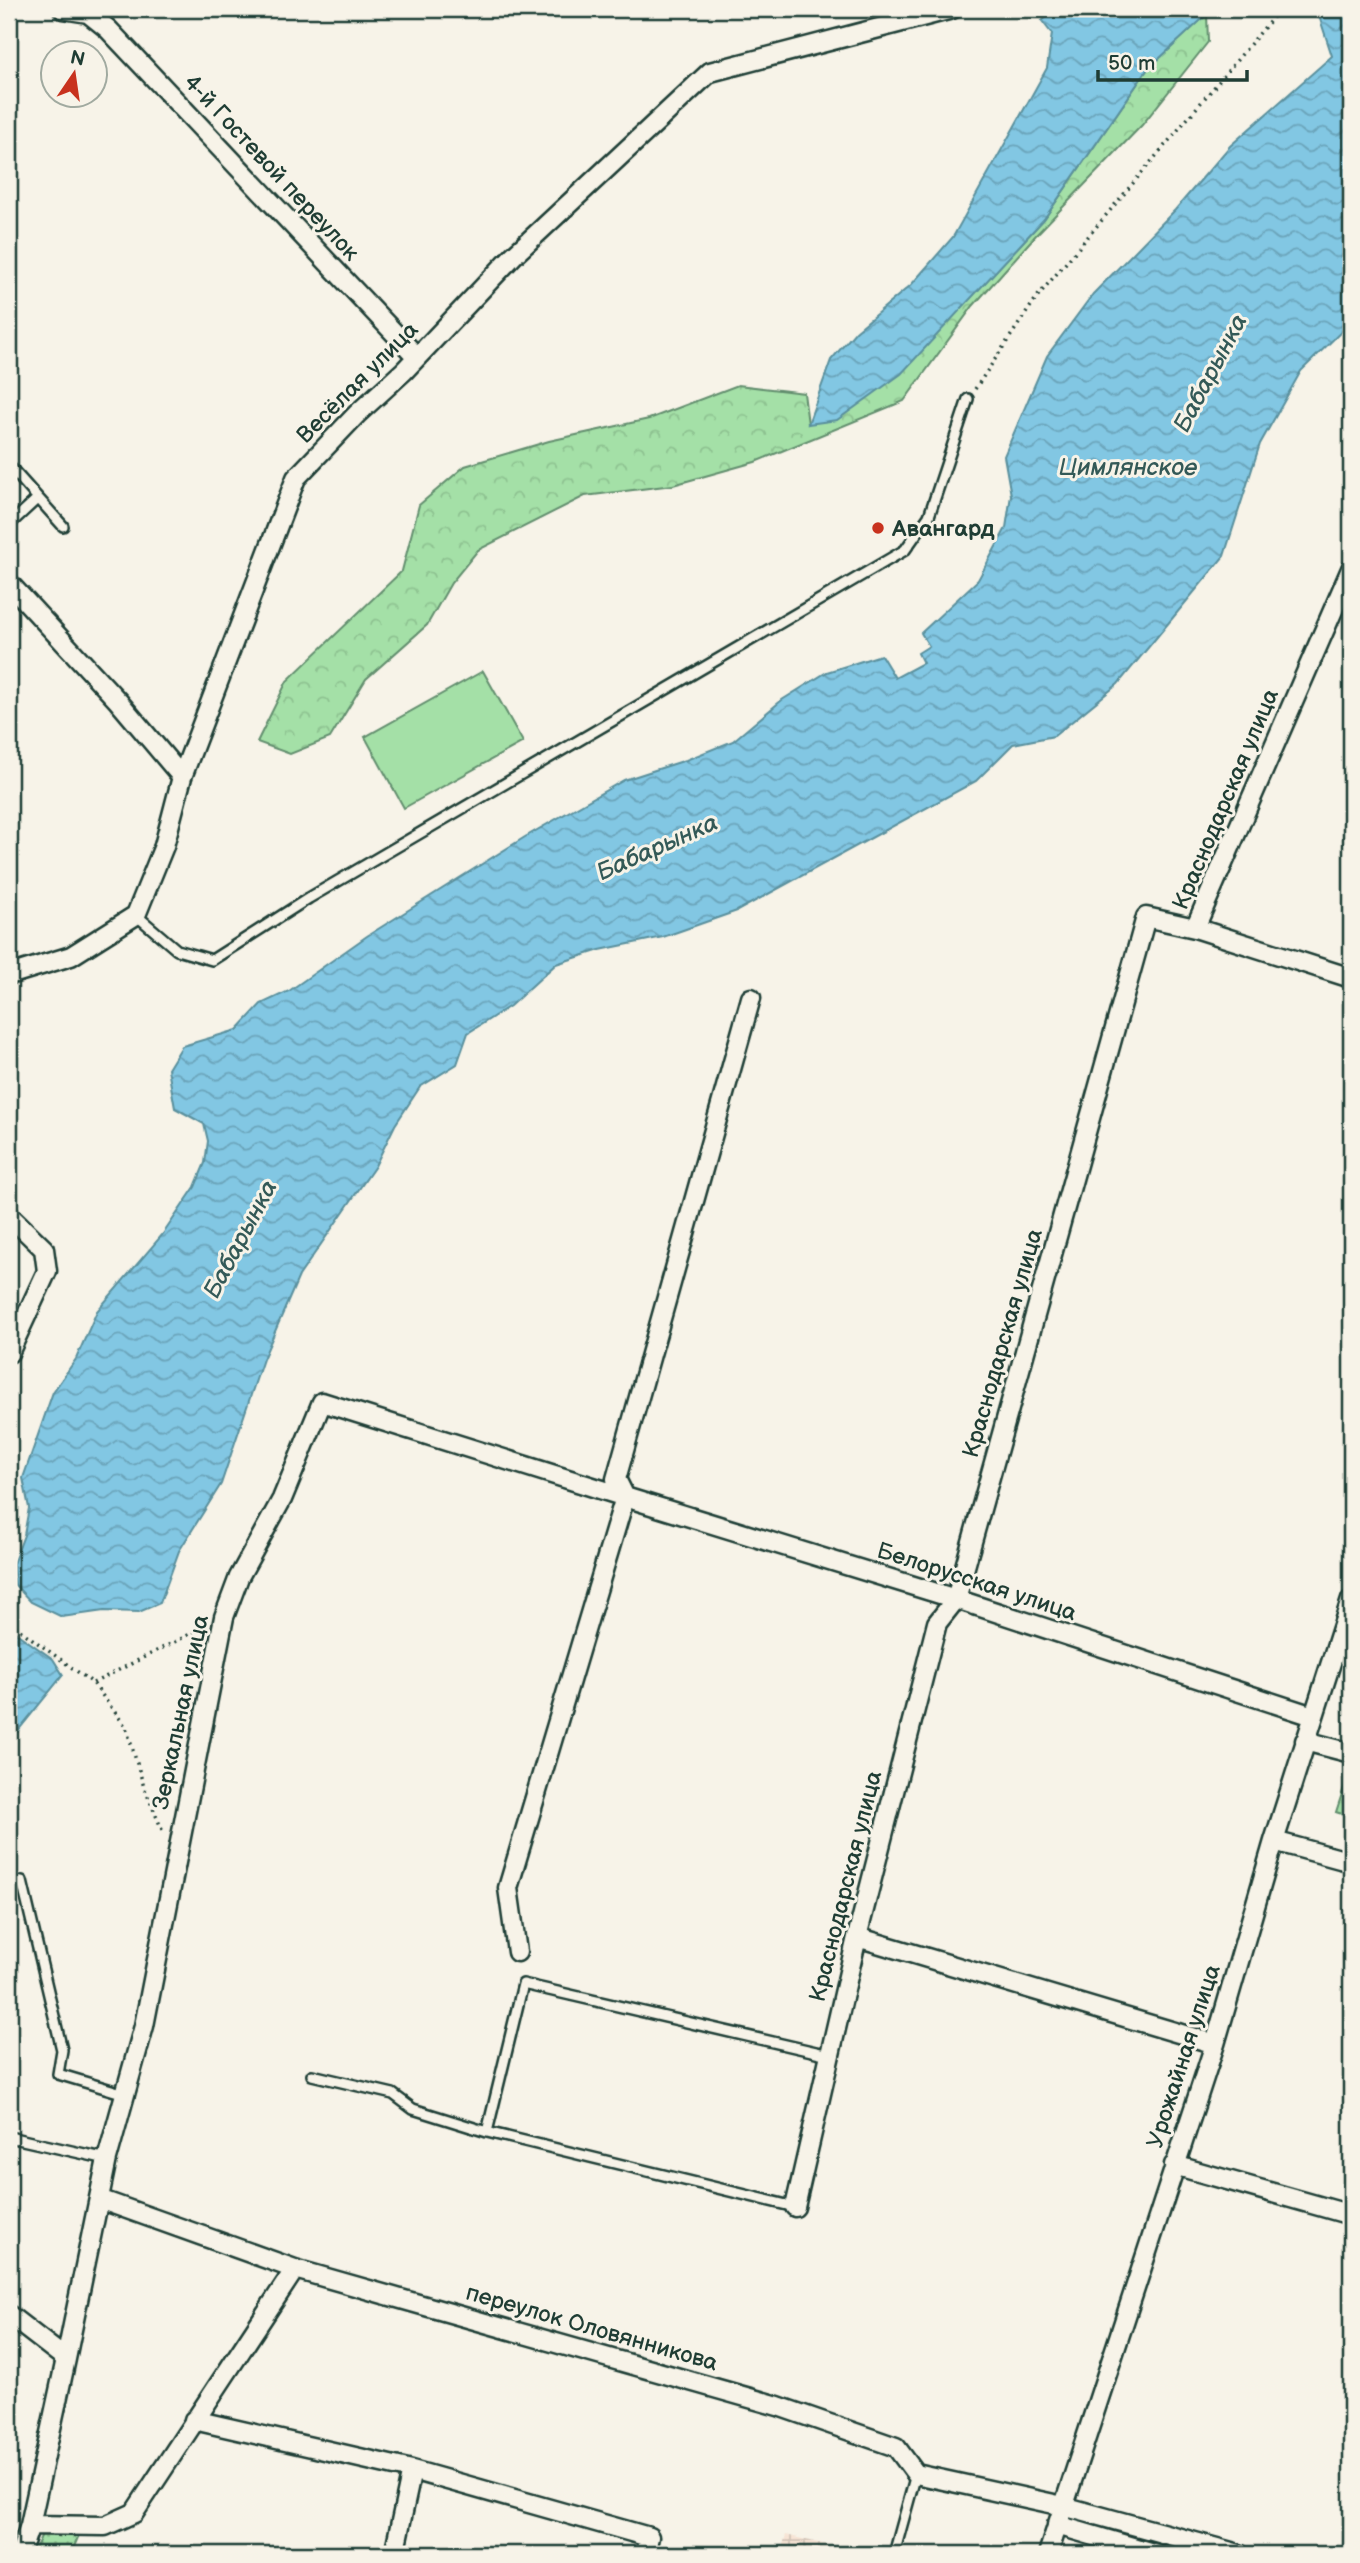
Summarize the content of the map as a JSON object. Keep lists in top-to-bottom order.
{
  "streets": {
    "street": [
      "4-й Гостевой переулок",
      "Весёлая улица",
      "Краснодарская улица",
      "Белорусская улица",
      "Зеркальная улица",
      "Урожайная улица",
      "переулок Оловянникова"
    ]
  },
  "crossings": [
    ["4-й Гостевой переулок", "Весёлая улица"],
    ["Краснодарская улица", "Белорусская улица"],
    ["Белорусская улица", "Зеркальная улица"],
    ["Белорусская улица", "Урожайная улица"],
    ["Зеркальная улица", "переулок Оловянникова"]
  ],
  "water": ["Бабарынка", "Цимлянское"],
  "places": ["Авангард"],
  "scale_bar": "50 m",
  "north": "top"
}
